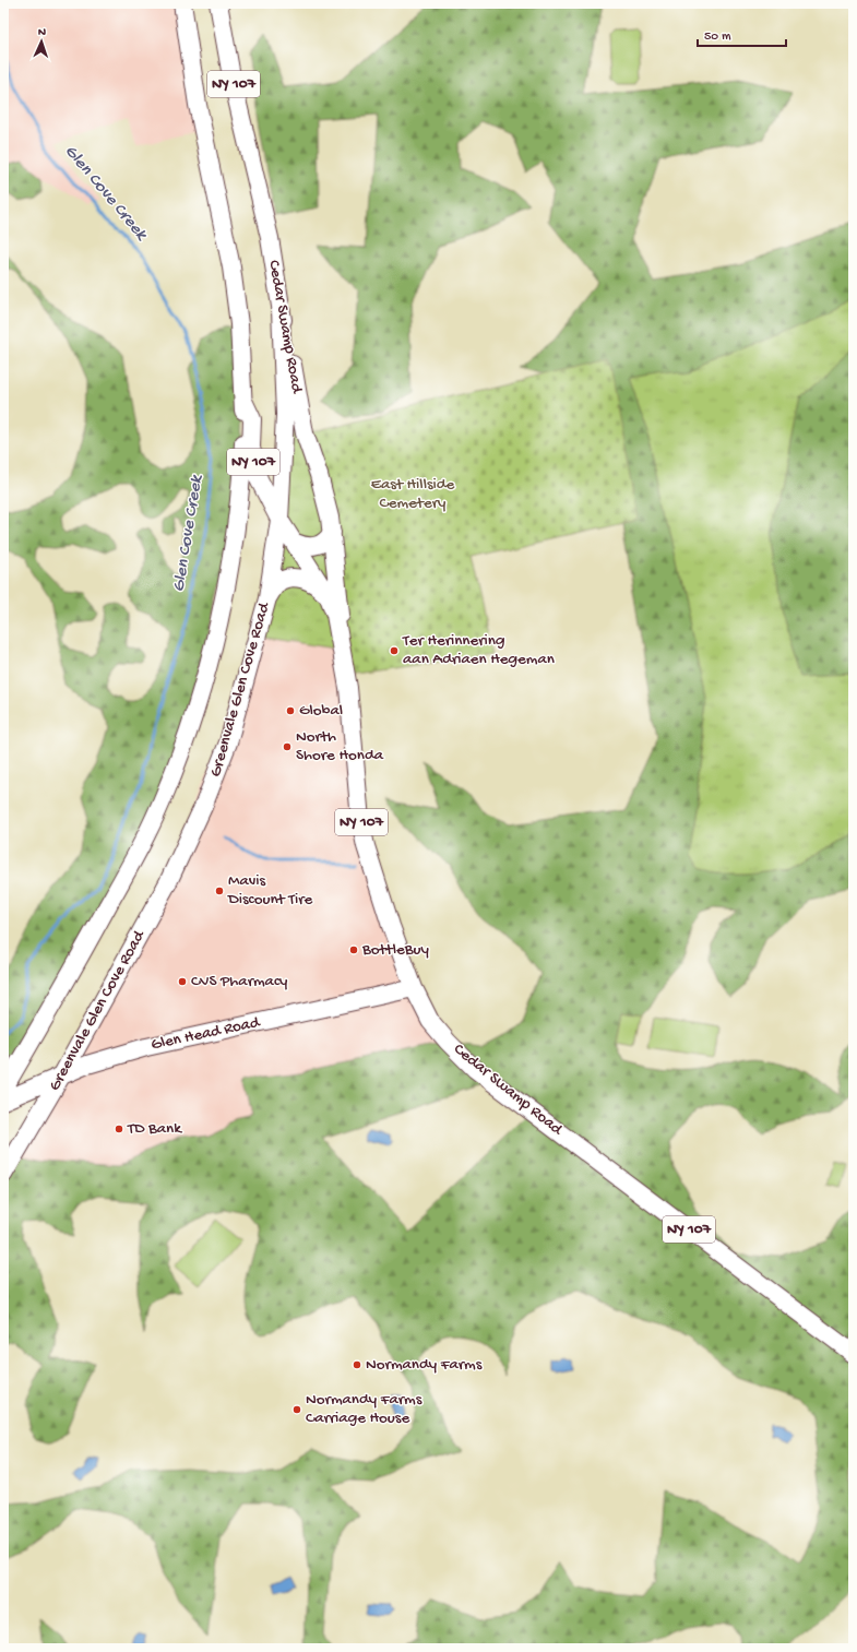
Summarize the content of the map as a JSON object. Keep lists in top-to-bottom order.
{
  "streets": {
    "main road": [
      "NY 107",
      "Cedar Swamp Road",
      "Greenvale Glen Cove Road",
      "Glen Head Road"
    ]
  },
  "crossings": [
    ["NY 107", "Cedar Swamp Road"],
    ["NY 107", "Greenvale Glen Cove Road"],
    ["Cedar Swamp Road", "Greenvale Glen Cove Road"],
    ["Cedar Swamp Road", "Glen Head Road"],
    ["Greenvale Glen Cove Road", "Glen Head Road"]
  ],
  "water": ["Glen Cove Creek"],
  "parks": ["East Hillside Cemetery"],
  "places": [
    "Ter Herinnering aan Adriaen Hegeman",
    "Global",
    "North Shore Honda",
    "Mavis Discount Tire",
    "BottleBuy",
    "CVS Pharmacy",
    "TD Bank",
    "Normandy Farms",
    "Normandy Farms Carriage House"
  ],
  "scale_bar": "50 m",
  "north": "top"
}
